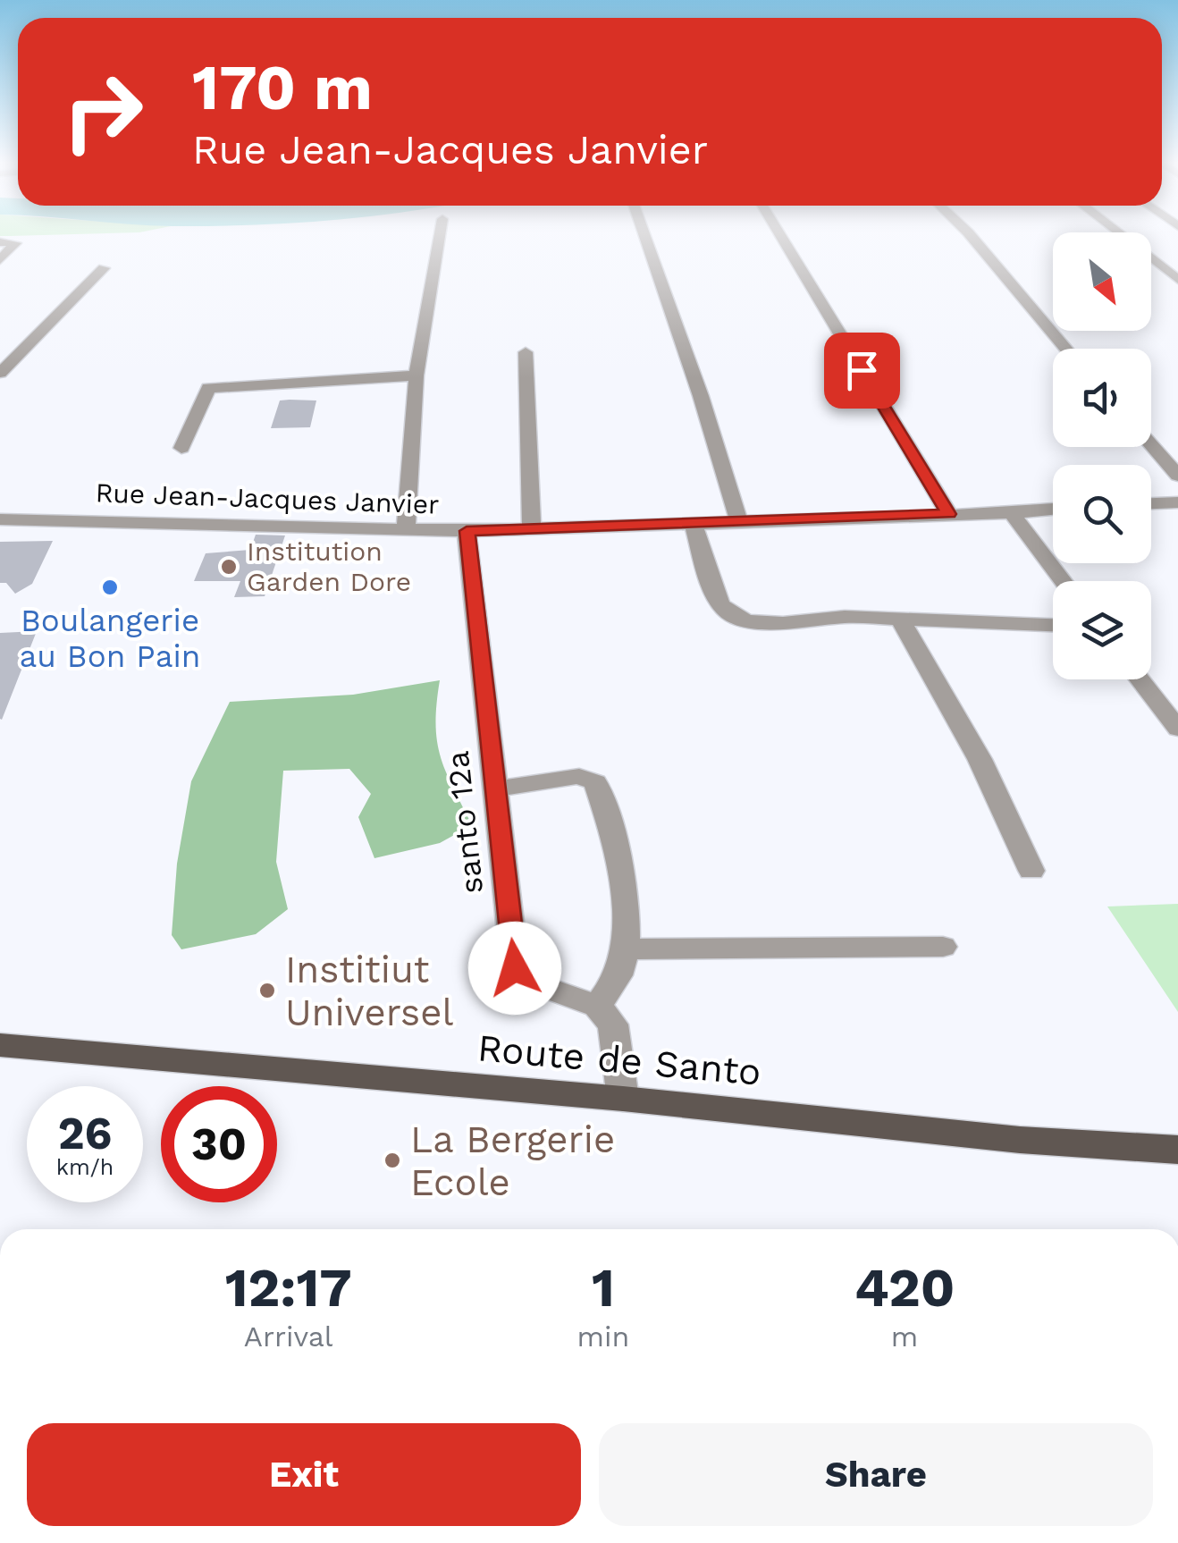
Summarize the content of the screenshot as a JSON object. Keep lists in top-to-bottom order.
{
  "streets": {
    "main road": ["Route de Santo"],
    "street": ["Rue Jean-Jacques Janvier", "santo 12a"]
  },
  "crossings": [
    ["Rue Jean-Jacques Janvier", "santo 12a"]
  ],
  "places": [
    "Institution Garden Dore",
    "Boulangerie au Bon Pain",
    "Institiut Universel",
    "La Bergerie Ecole"
  ],
  "north": "bottom right",
  "page": {
    "turn": ["170 m", "Rue Jean-Jacques Janvier"],
    "speed": "26 km/h",
    "limit": "30",
    "eta": [
      "12:17",
      "Arrival",
      "1",
      "min",
      "420",
      "m"
    ],
    "buttons": ["Exit", "Share"]
  }
}
